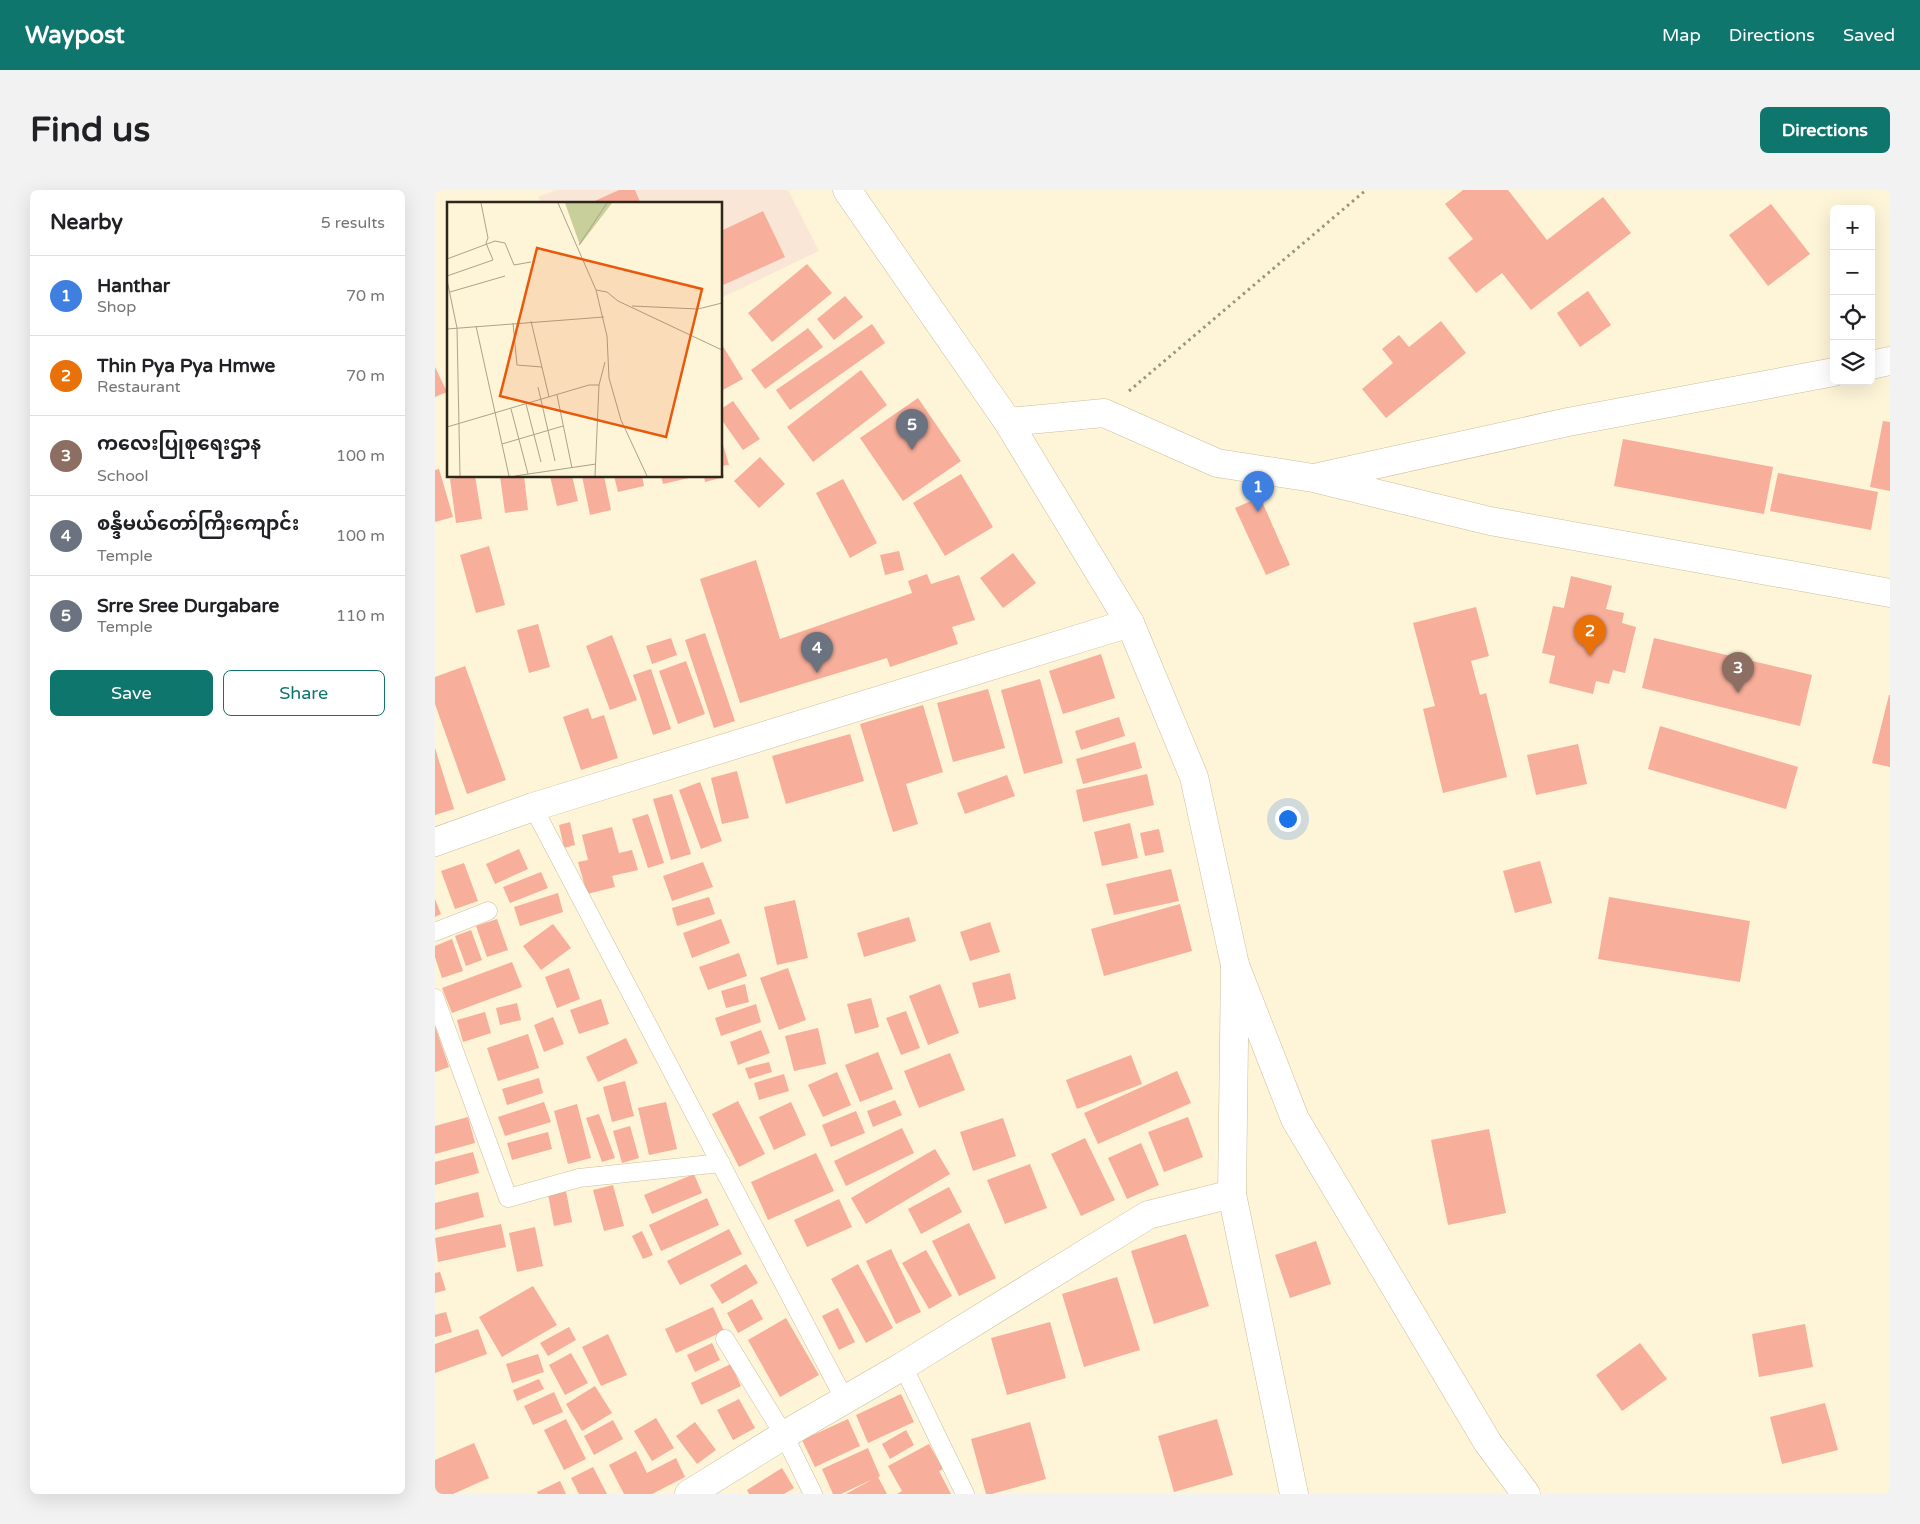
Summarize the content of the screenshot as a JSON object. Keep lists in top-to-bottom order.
{
  "page": {
    "header": "Waypost",
    "nav": ["Map", "Directions", "Saved"],
    "buttons": [
      "Directions",
      ["Save", "Share"]
    ],
    "title": "Find us",
    "heading": ["Nearby", "5 results"],
    "map_buttons": ["+", "−"],
    "list": [
      {
        "mark": "1",
        "name": "Hanthar",
        "note": "Shop",
        "value": "70 m"
      },
      {
        "mark": "2",
        "name": "Thin Pya Pya Hmwe",
        "note": "Restaurant",
        "value": "70 m"
      },
      {
        "mark": "3",
        "name": "ကလေးပြုစုရေးဌာန",
        "note": "School",
        "value": "100 m"
      },
      {
        "mark": "4",
        "name": "စန္ဒီမယ်တော်ကြီးကျောင်း",
        "note": "Temple",
        "value": "100 m"
      },
      {
        "mark": "5",
        "name": "Srre Sree Durgabare",
        "note": "Temple",
        "value": "110 m"
      }
    ],
    "pins": [
      "5",
      "1",
      "2",
      "4",
      "3"
    ]
  }
}
